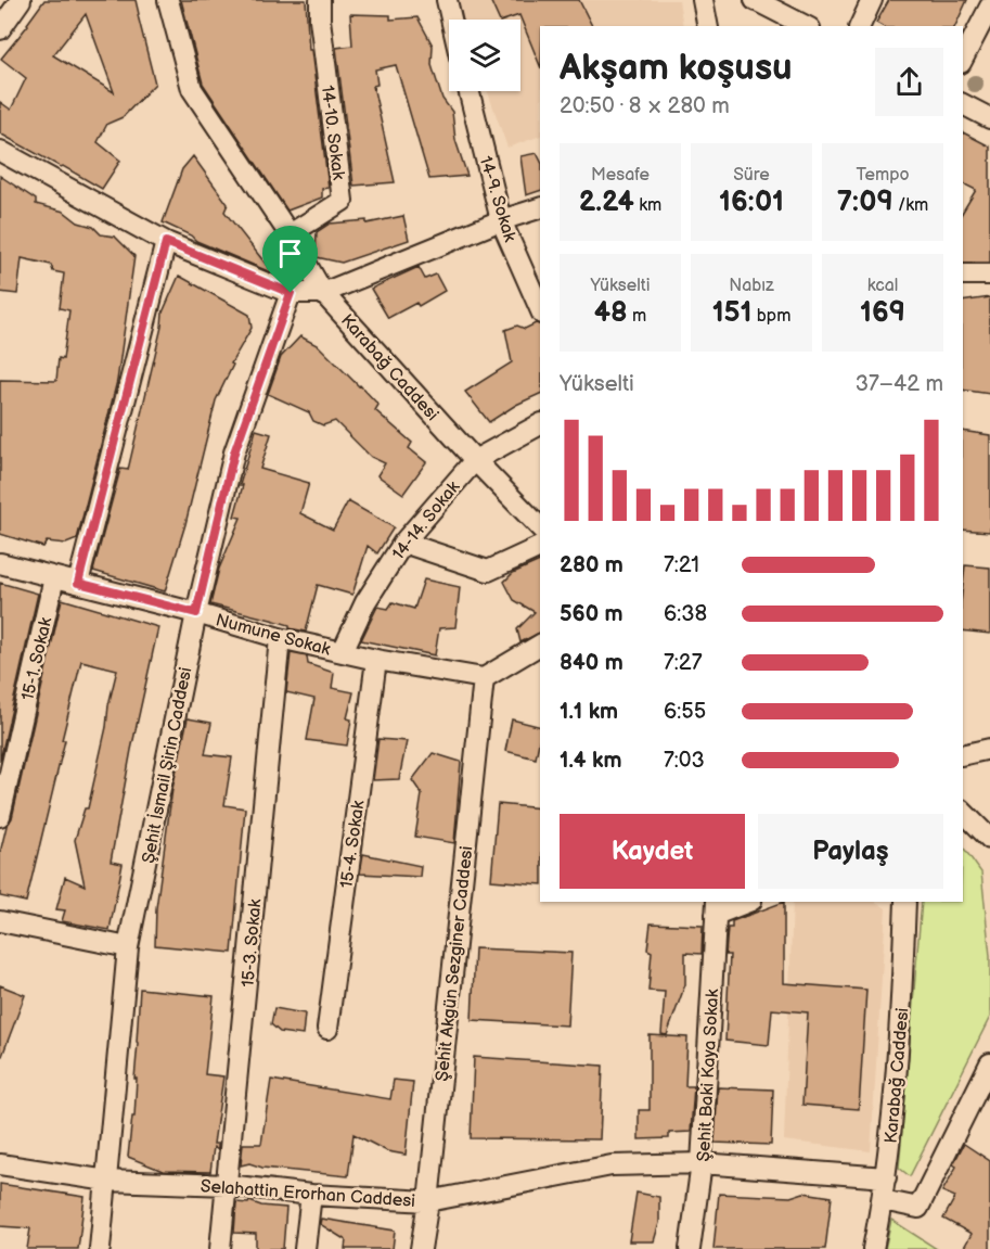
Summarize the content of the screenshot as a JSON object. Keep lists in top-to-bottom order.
{
  "streets": {
    "street": [
      "14-10. Sokak",
      "14-9. Sokak",
      "Karabağ Caddesi",
      "14-14. Sokak",
      "Numune Sokak",
      "15-1. Sokak",
      "Şehit İsmail Şirin Caddesi",
      "15-4. Sokak",
      "15-3. Sokak",
      "Şehit Akgün Sezginer Caddesi",
      "Şehit Baki Kaya Sokak",
      "Selahattin Erorhan Caddesi"
    ]
  },
  "crossings": [
    ["14-10. Sokak", "Karabağ Caddesi"],
    ["Karabağ Caddesi", "14-14. Sokak"],
    ["Karabağ Caddesi", "Selahattin Erorhan Caddesi"],
    ["14-14. Sokak", "Numune Sokak"],
    ["Numune Sokak", "15-1. Sokak"],
    ["Numune Sokak", "Şehit İsmail Şirin Caddesi"],
    ["Numune Sokak", "15-4. Sokak"],
    ["Numune Sokak", "15-3. Sokak"],
    ["Numune Sokak", "Şehit Akgün Sezginer Caddesi"],
    ["Şehit İsmail Şirin Caddesi", "Selahattin Erorhan Caddesi"],
    ["15-3. Sokak", "Selahattin Erorhan Caddesi"],
    ["Şehit Akgün Sezginer Caddesi", "Selahattin Erorhan Caddesi"],
    ["Şehit Baki Kaya Sokak", "Selahattin Erorhan Caddesi"]
  ],
  "page": {
    "heading": ["Akşam koşusu", "20:50 · 8 × 280 m"],
    "stats": [
      ["Mesafe", "2.24 km"],
      ["Süre", "16:01"],
      ["Tempo", "7:09 /km"],
      ["Yükselti", "48 m"],
      ["Nabız", "151 bpm"],
      ["kcal", "169"]
    ],
    "chart": ["Yükselti", "37–42 m"],
    "list": [
      {
        "name": "280 m",
        "note": "7:21"
      },
      {
        "name": "560 m",
        "note": "6:38"
      },
      {
        "name": "840 m",
        "note": "7:27"
      },
      {
        "name": "1.1 km",
        "note": "6:55"
      },
      {
        "name": "1.4 km",
        "note": "7:03"
      }
    ],
    "buttons": ["Kaydet", "Paylaş"]
  }
}
